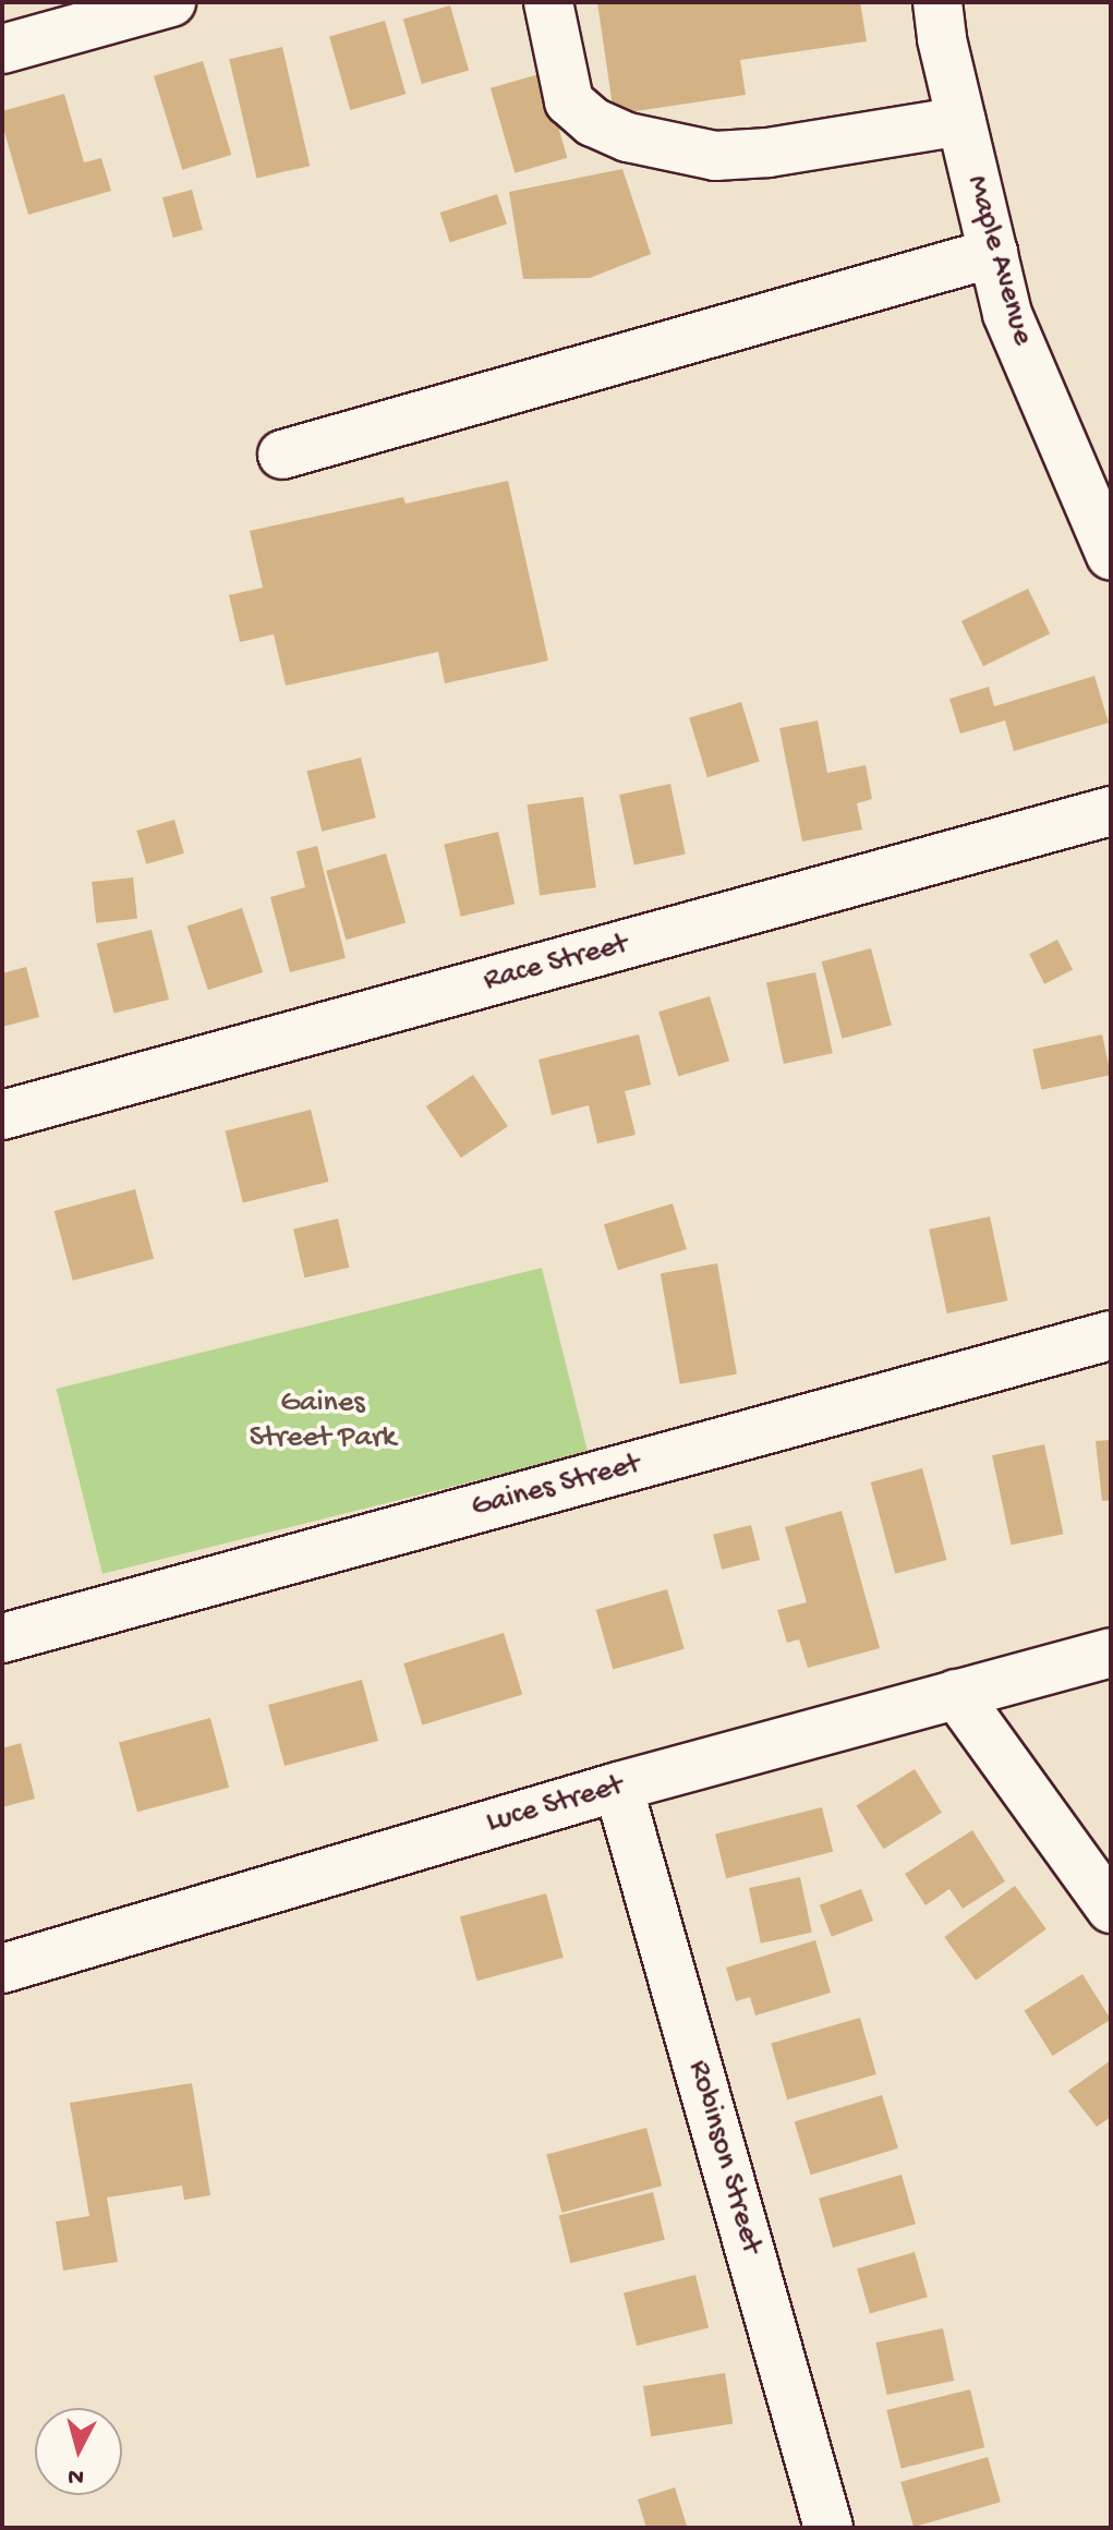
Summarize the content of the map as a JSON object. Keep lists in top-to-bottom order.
{
  "streets": {
    "street": [
      "Maple Avenue",
      "Race Street",
      "Gaines Street",
      "Luce Street",
      "Robinson Street"
    ]
  },
  "crossings": [
    ["Luce Street", "Robinson Street"]
  ],
  "parks": ["Gaines Street Park"],
  "north": "bottom"
}
